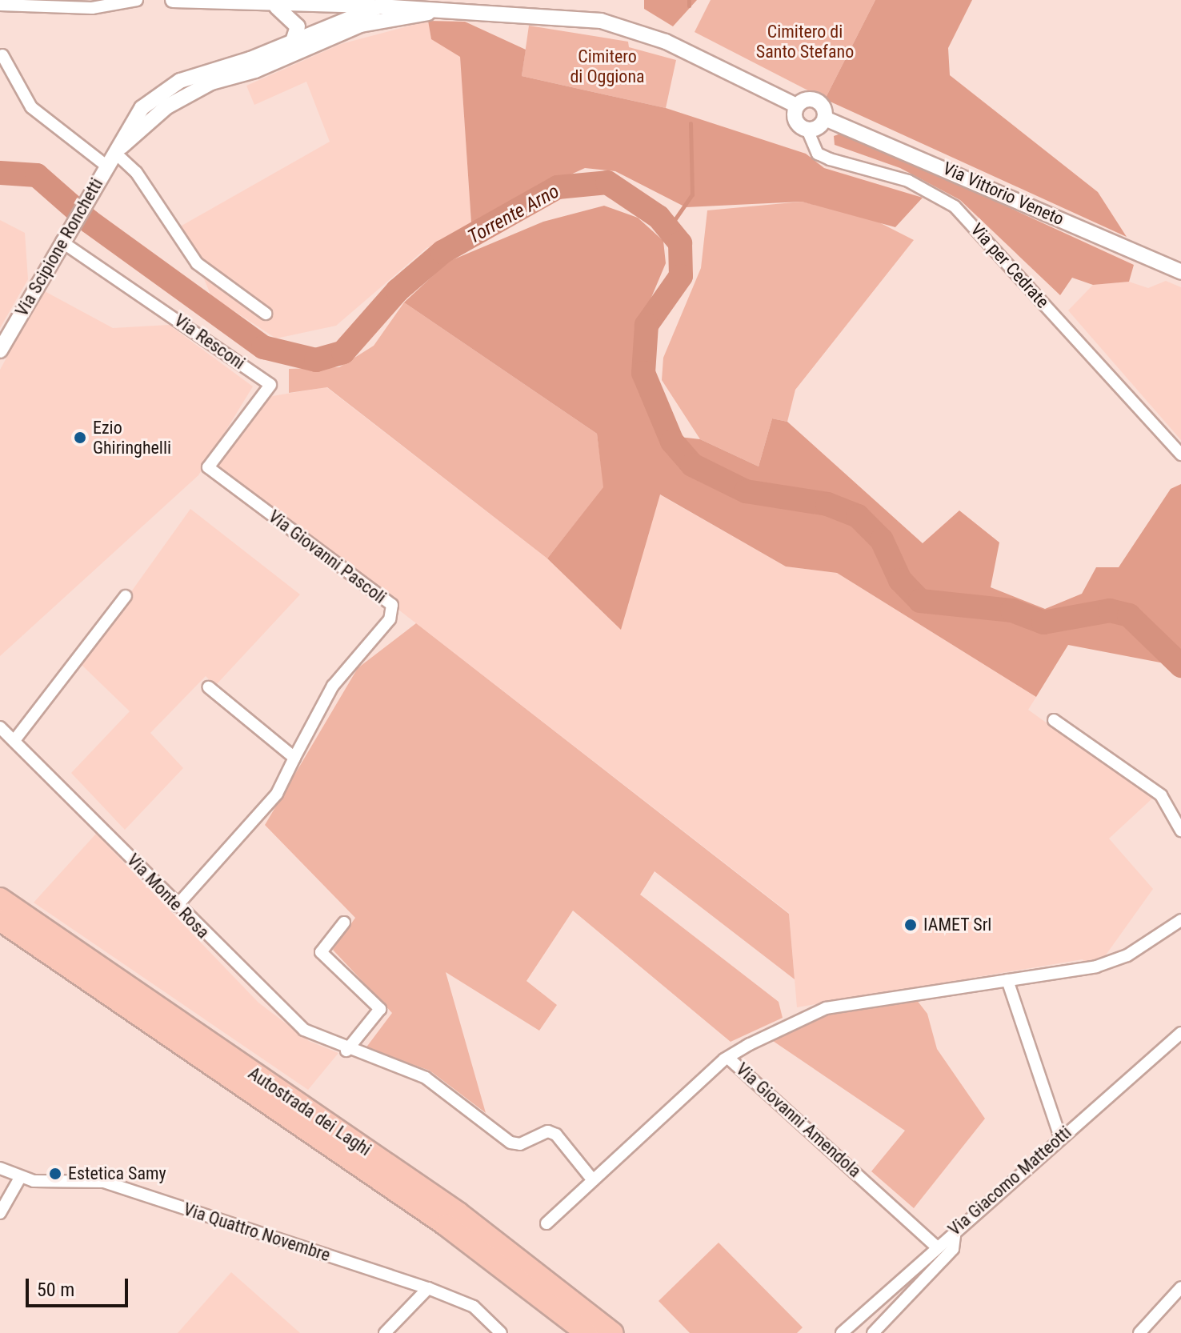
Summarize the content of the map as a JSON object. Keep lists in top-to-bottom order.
{
  "streets": {
    "highway": ["Autostrada dei Laghi"],
    "street": [
      "Via Vittorio Veneto",
      "Via Scipione Ronchetti",
      "Via per Cedrate",
      "Via Resconi",
      "Via Giovanni Pascoli",
      "Via Monte Rosa",
      "Via Giovanni Amendola",
      "Via Giacomo Matteotti",
      "Via Quattro Novembre"
    ]
  },
  "crossings": [
    ["Via Vittorio Veneto", "Via Scipione Ronchetti"],
    ["Via Scipione Ronchetti", "Via Resconi"],
    ["Via Resconi", "Via Giovanni Pascoli"],
    ["Via Giovanni Pascoli", "Via Monte Rosa"],
    ["Via Monte Rosa", "Via Giovanni Amendola"],
    ["Via Giovanni Amendola", "Via Giacomo Matteotti"]
  ],
  "water": ["Torrente Arno"],
  "parks": ["Cimitero di Santo Stefano", "Cimitero di Oggiona"],
  "places": ["Ezio Ghiringhelli", "IAMET Srl", "Estetica Samy"],
  "scale_bar": "50 m"
}
